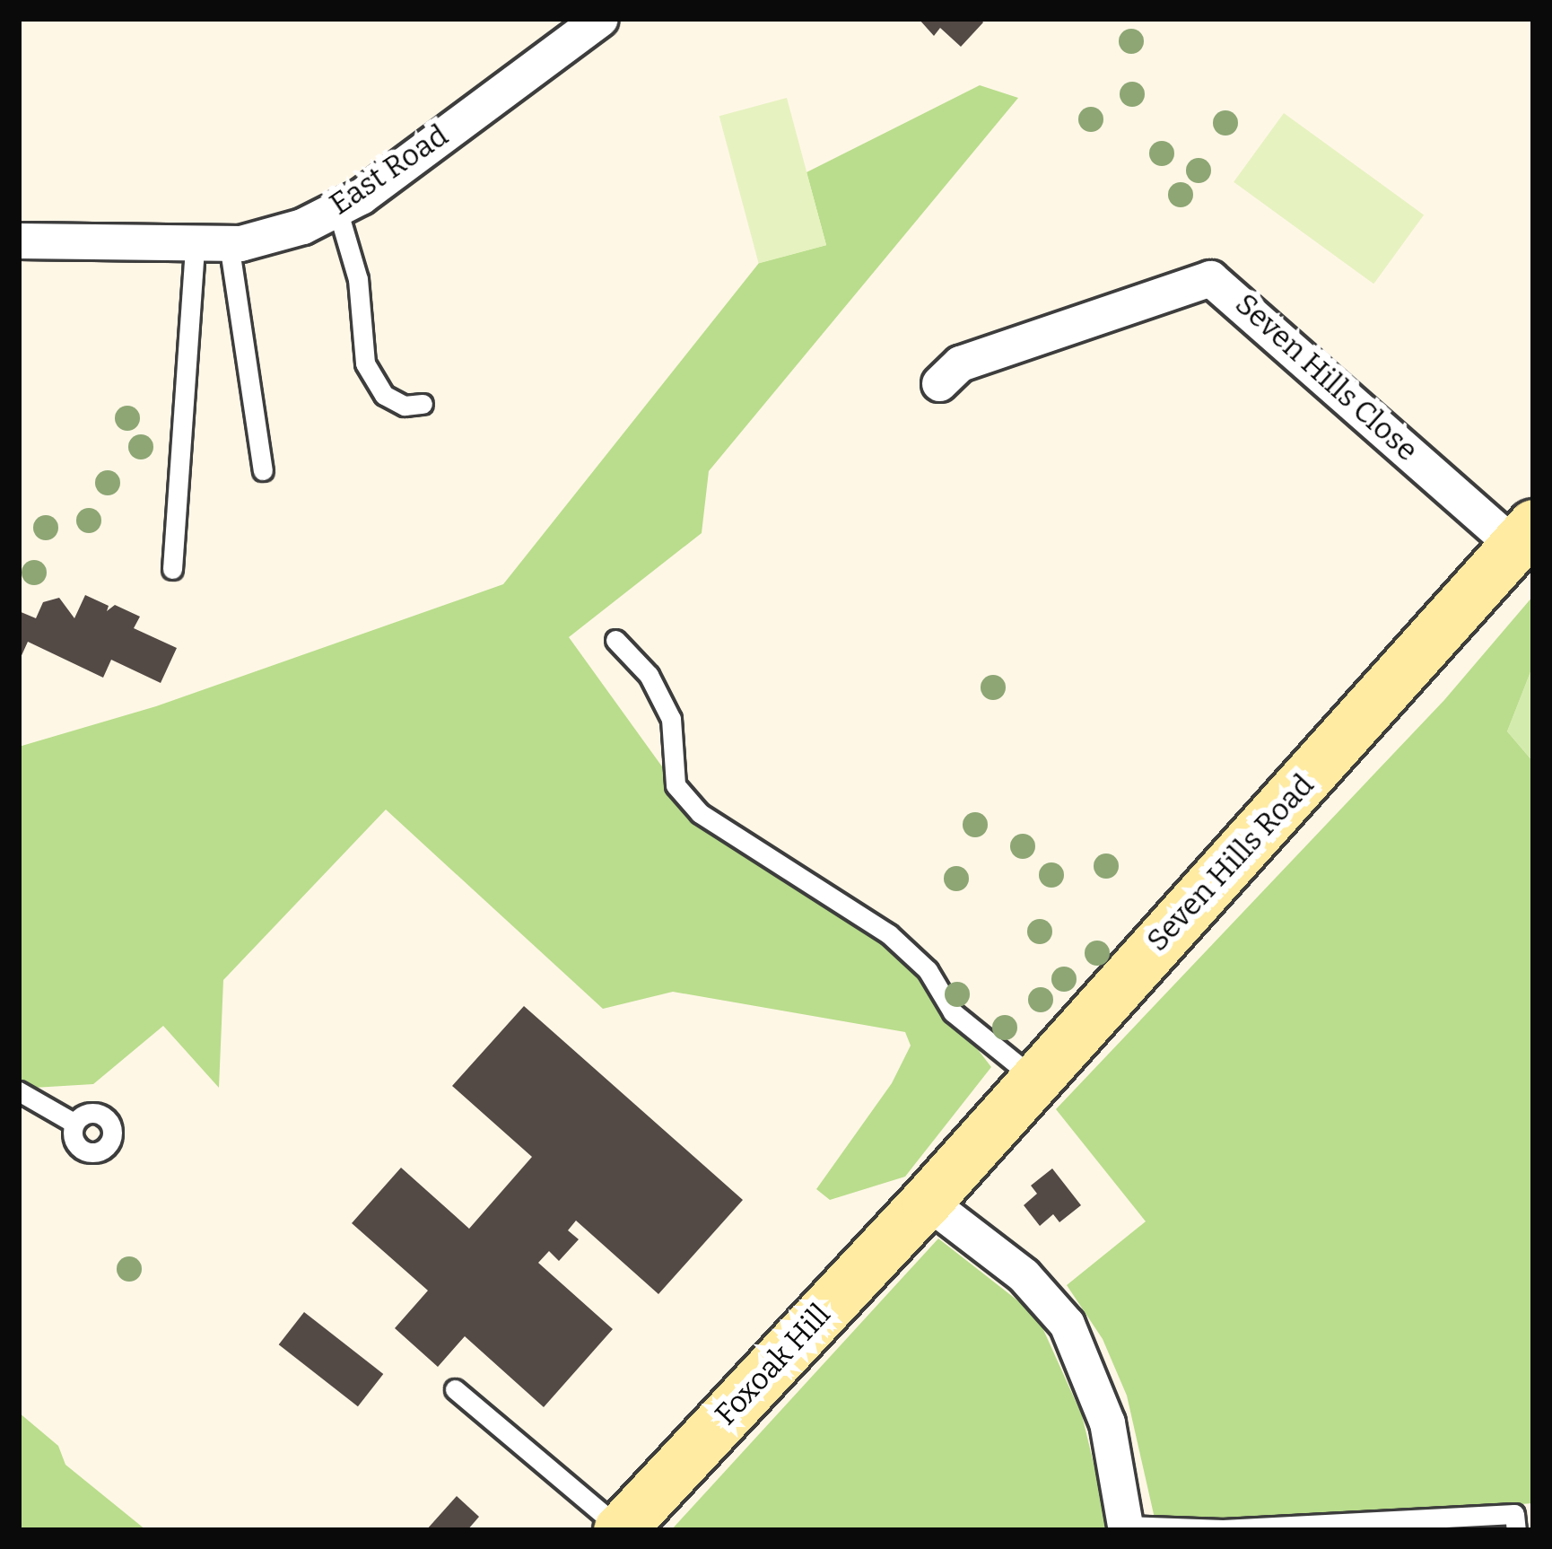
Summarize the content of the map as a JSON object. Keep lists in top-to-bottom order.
{
  "streets": {
    "main road": ["Seven Hills Road", "Foxoak Hill"],
    "street": ["East Road", "Seven Hills Close"]
  },
  "crossings": [
    ["Seven Hills Close", "Seven Hills Road"],
    ["Seven Hills Road", "Foxoak Hill"]
  ]
}
